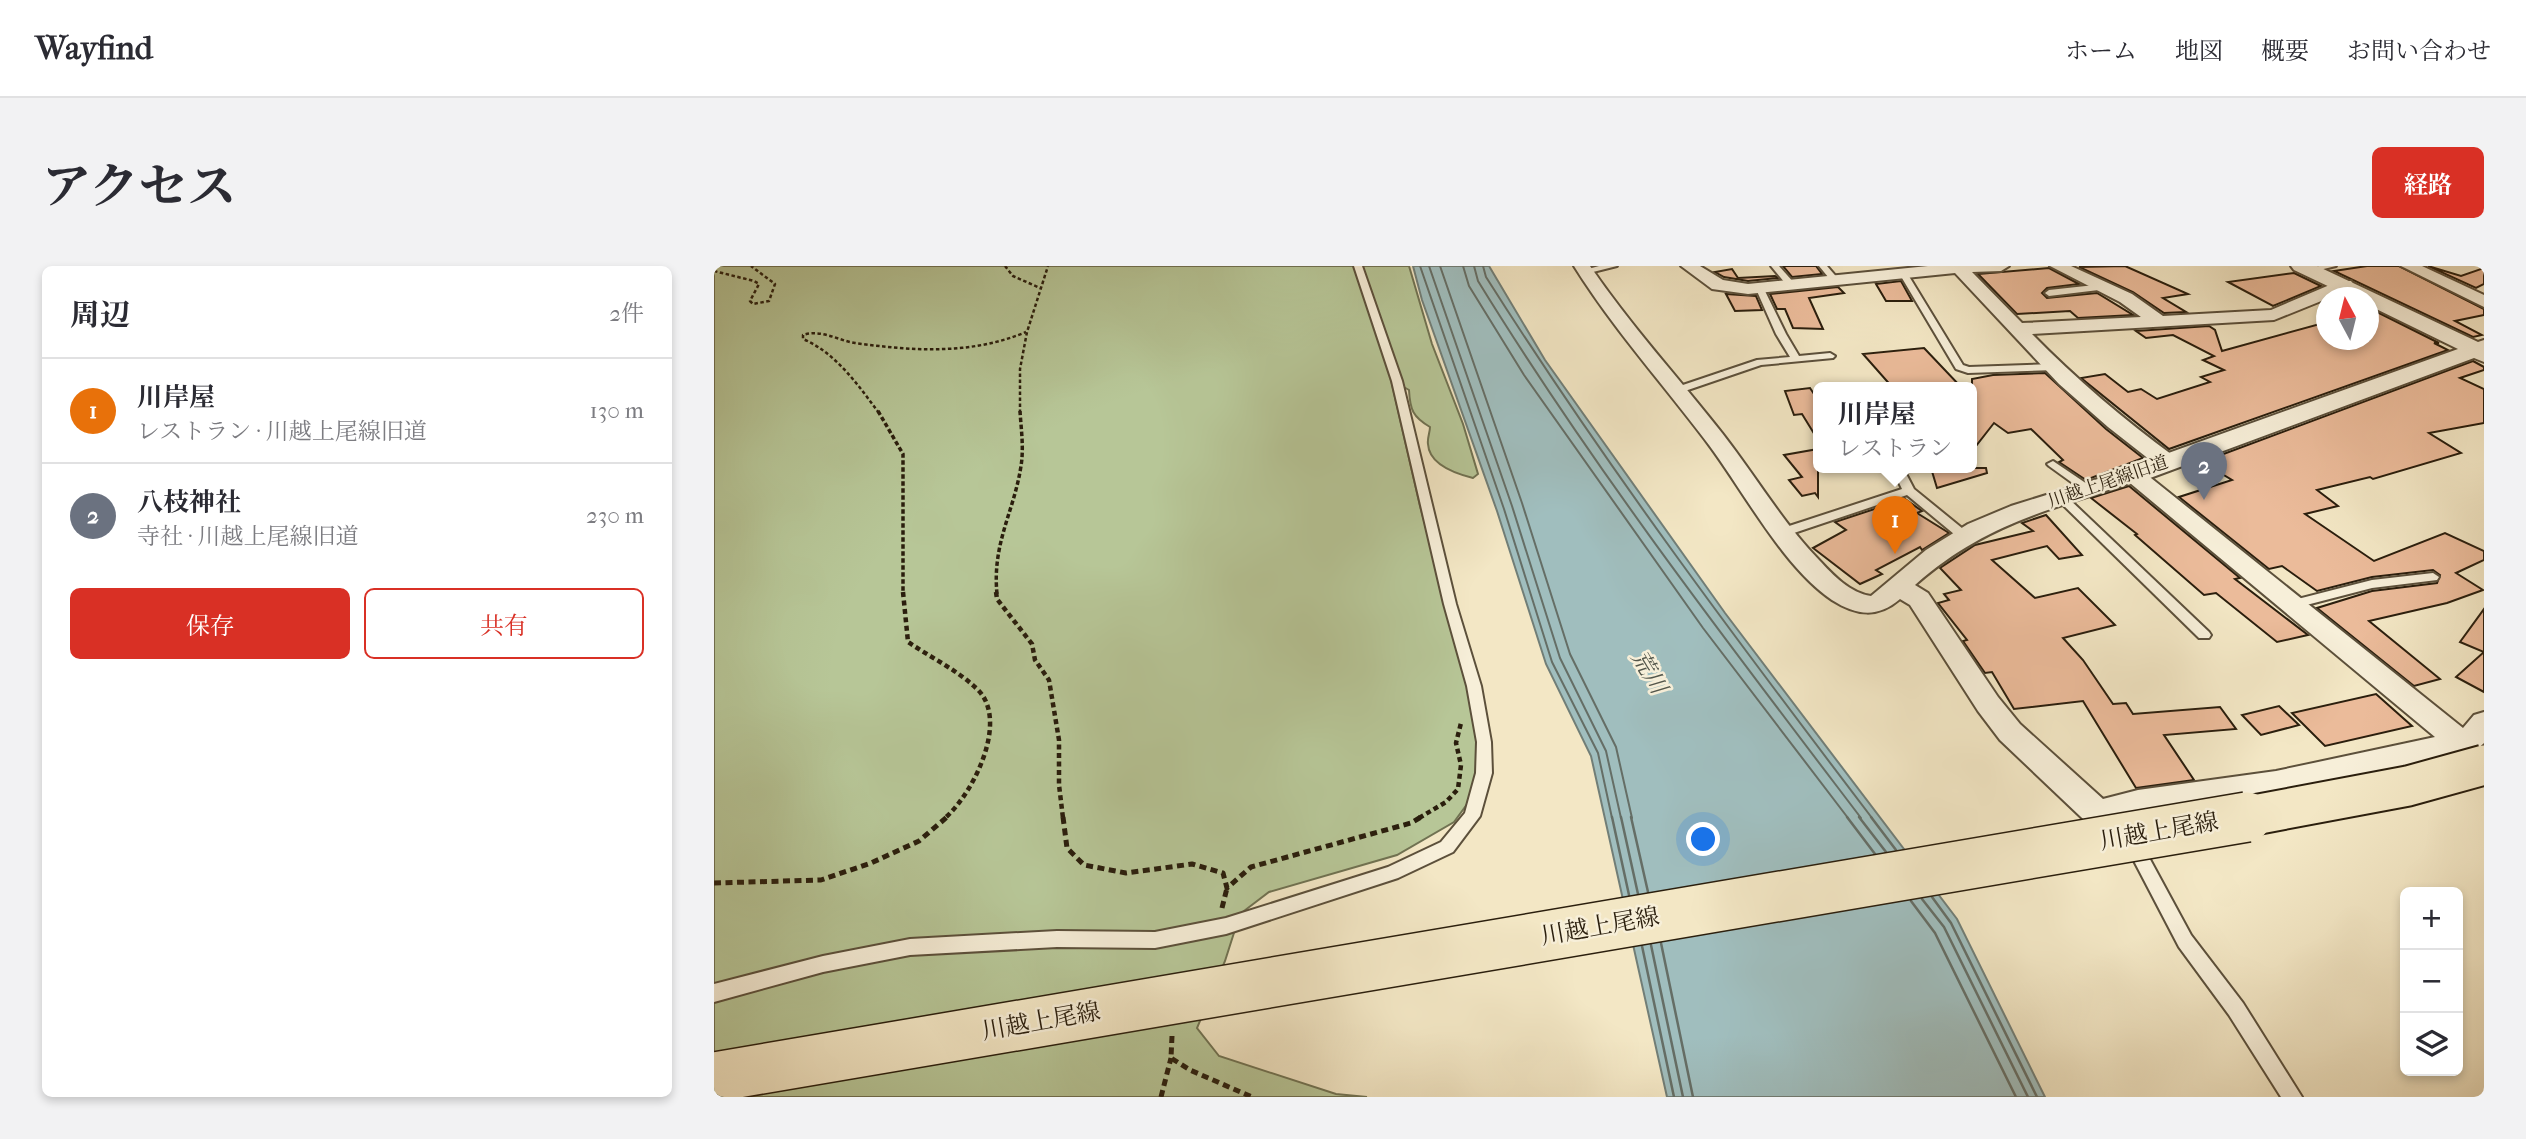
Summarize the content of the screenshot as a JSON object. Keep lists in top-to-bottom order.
{
  "streets": {
    "main road": ["川越上尾線"],
    "street": ["川越上尾線旧道"]
  },
  "water": ["荒川"],
  "north": "top",
  "page": {
    "header": "Wayfind",
    "nav": [
      "ホーム",
      "地図",
      "概要",
      "お問い合わせ"
    ],
    "title": "アクセス",
    "buttons": [
      "経路",
      ["保存", "共有"]
    ],
    "heading": ["周辺", "2件"],
    "list": [
      {
        "mark": "1",
        "name": "川岸屋",
        "note": "レストラン · 川越上尾線旧道",
        "value": "130 m"
      },
      {
        "mark": "2",
        "name": "八枝神社",
        "note": "寺社 · 川越上尾線旧道",
        "value": "230 m"
      }
    ],
    "popup": ["川岸屋", "レストラン"],
    "pins": ["2", "1"],
    "map_buttons": ["+", "−"]
  }
}
